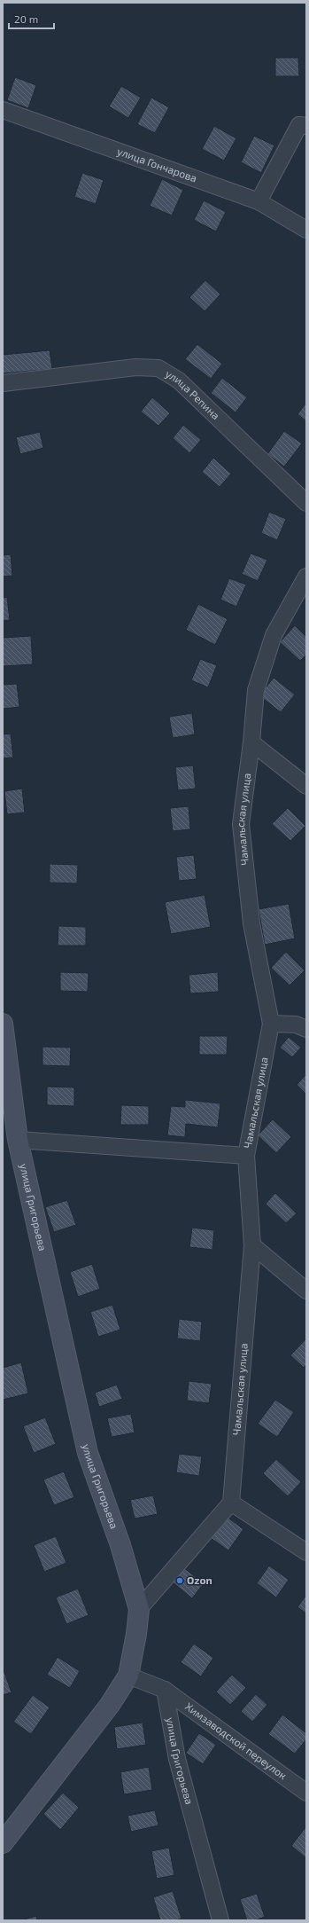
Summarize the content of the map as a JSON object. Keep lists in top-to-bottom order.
{
  "streets": {
    "main road": ["улица Григорьева"],
    "street": [
      "улица Гончарова",
      "улица Репина",
      "Чамальская улица",
      "Химзаводской переулок"
    ]
  },
  "crossings": [
    ["улица Григорьева", "Химзаводской переулок"]
  ],
  "places": ["Ozon"],
  "scale_bar": "20 m"
}
